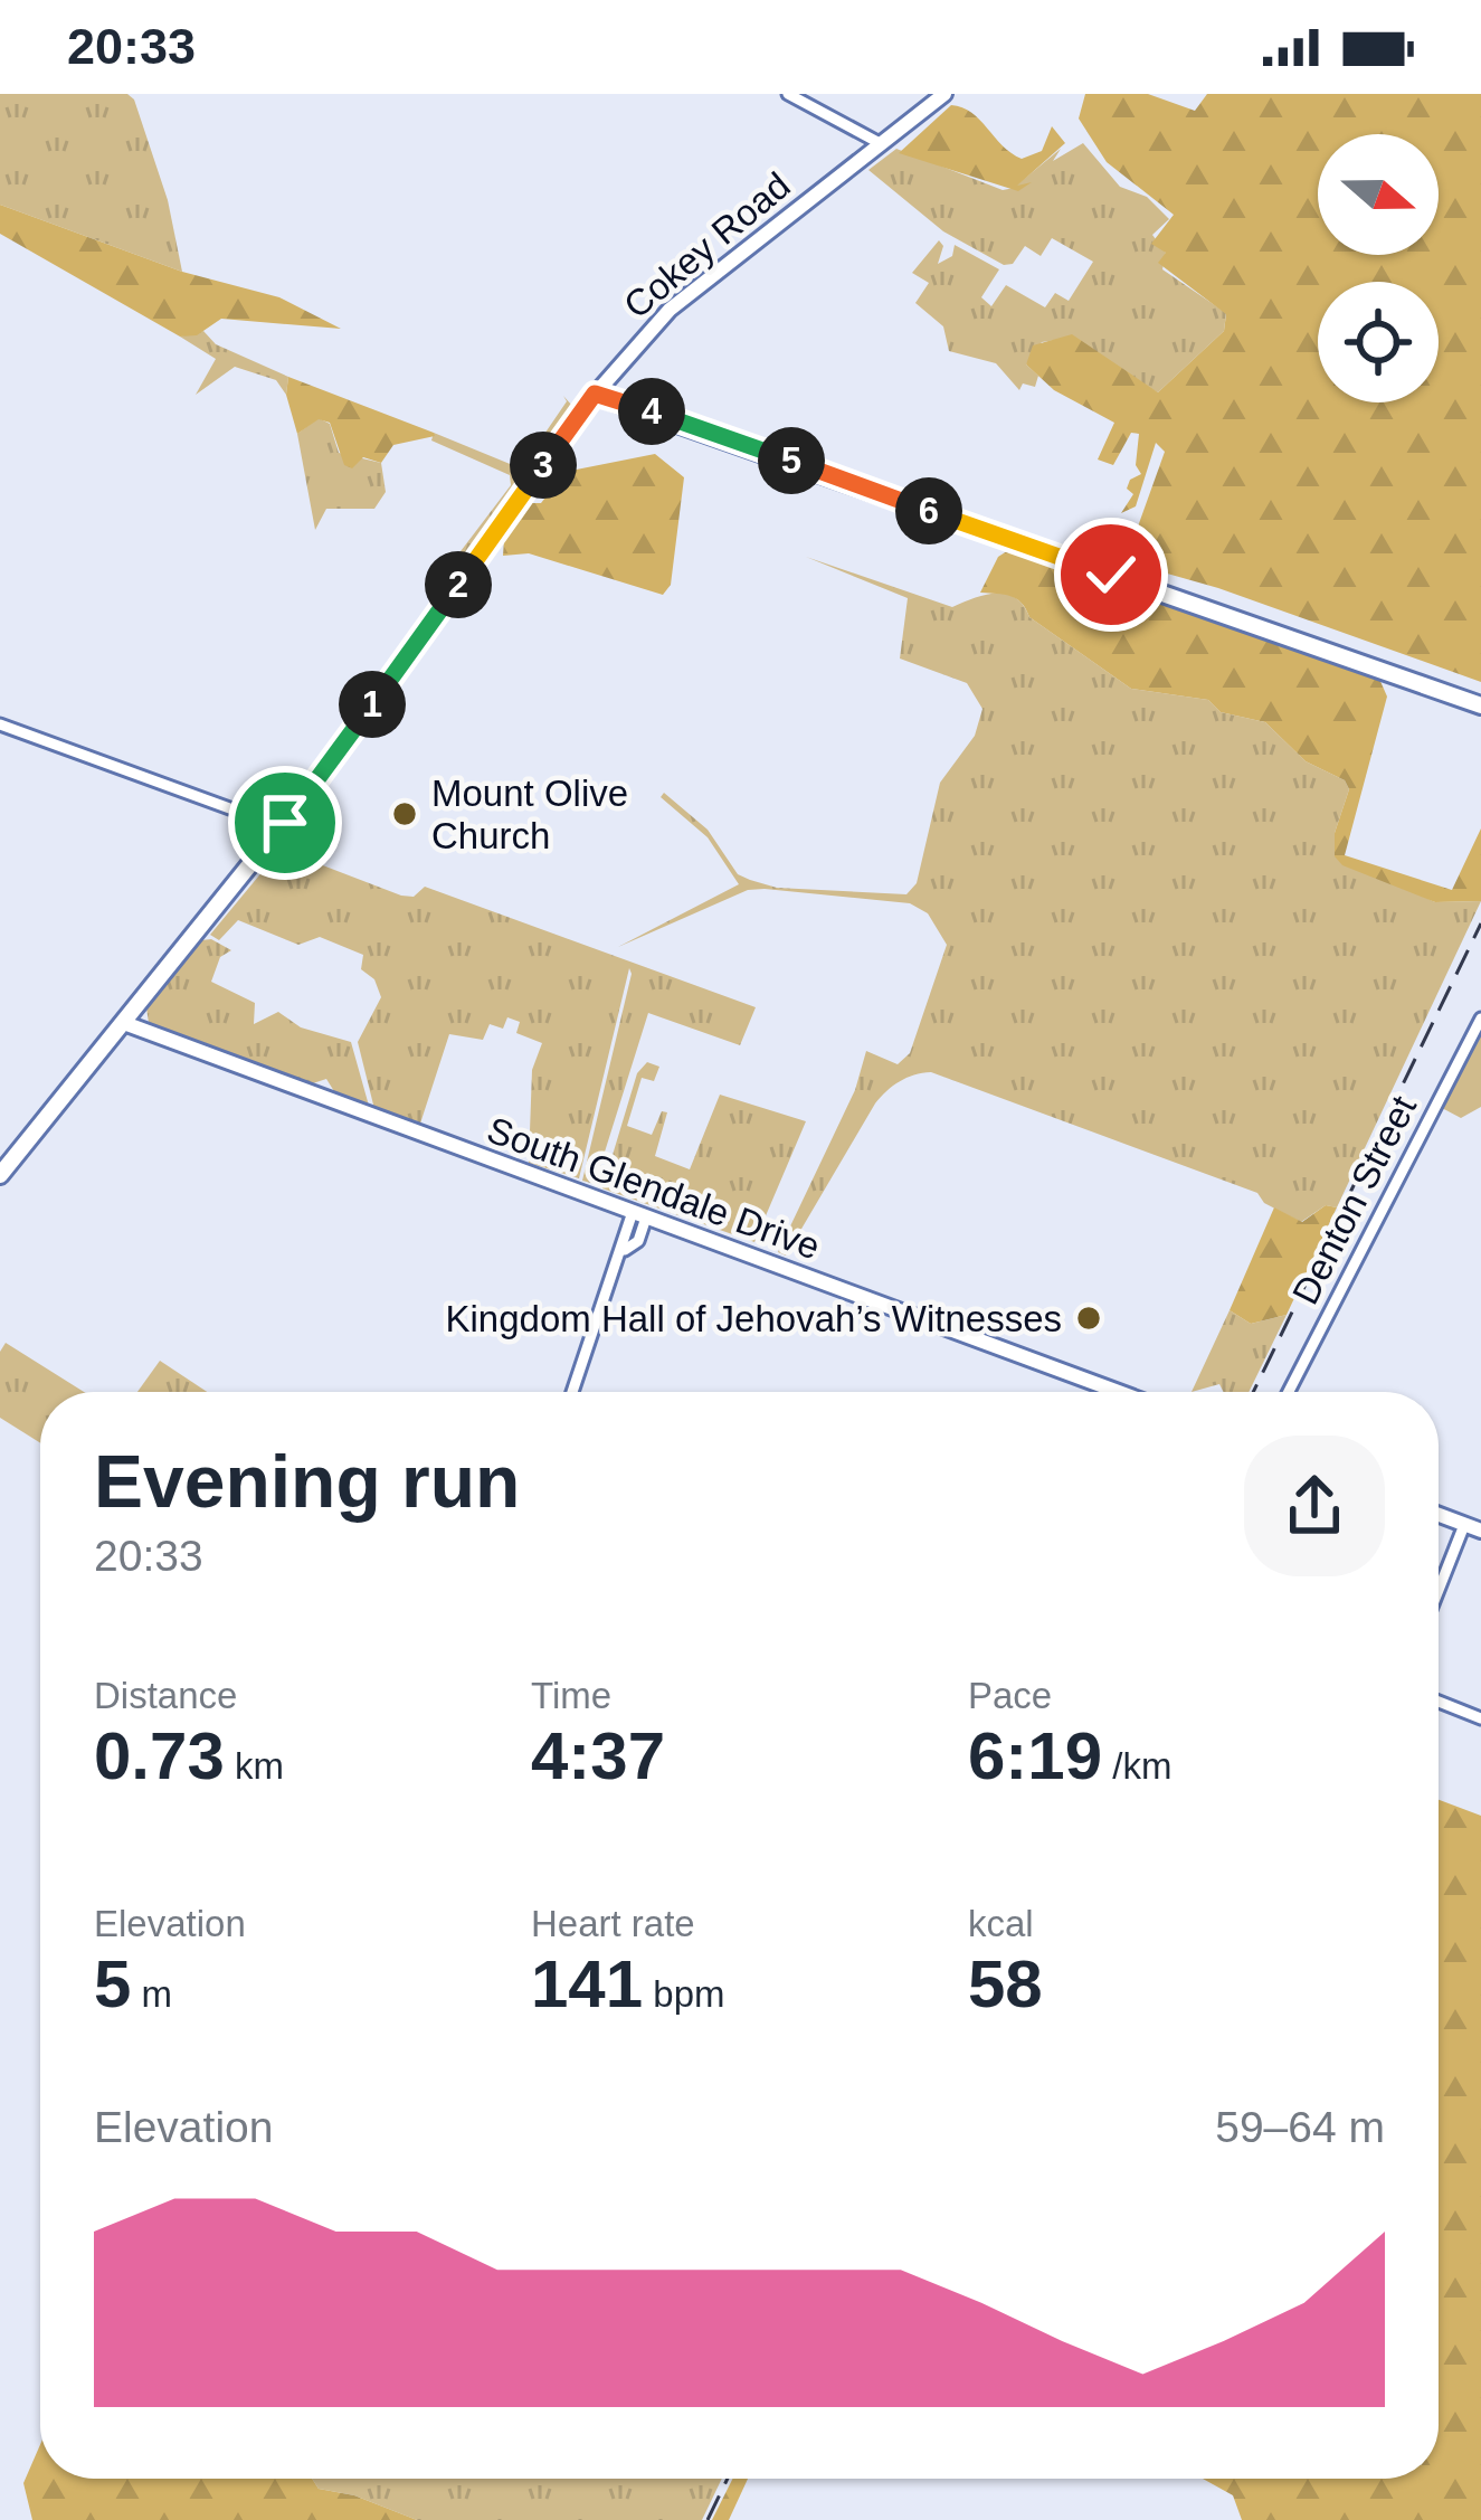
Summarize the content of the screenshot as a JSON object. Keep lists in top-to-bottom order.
{
  "streets": {
    "main road": ["Cokey Road"],
    "street": ["South Glendale Drive", "Denton Street"]
  },
  "crossings": [
    ["Cokey Road", "South Glendale Drive"]
  ],
  "places": ["Mount Olive Church", "Kingdom Hall of Jehovah’s Witnesses"],
  "north": "right",
  "page": {
    "status": "20:33",
    "pins": [
      "4",
      "5",
      "3",
      "6",
      "2",
      "1"
    ],
    "heading": ["Evening run", "20:33"],
    "stats": [
      ["Distance", "0.73 km"],
      ["Time", "4:37"],
      ["Pace", "6:19 /km"],
      ["Elevation", "5 m"],
      ["Heart rate", "141 bpm"],
      ["kcal", "58"]
    ],
    "chart": ["Elevation", "59–64 m"]
  }
}
